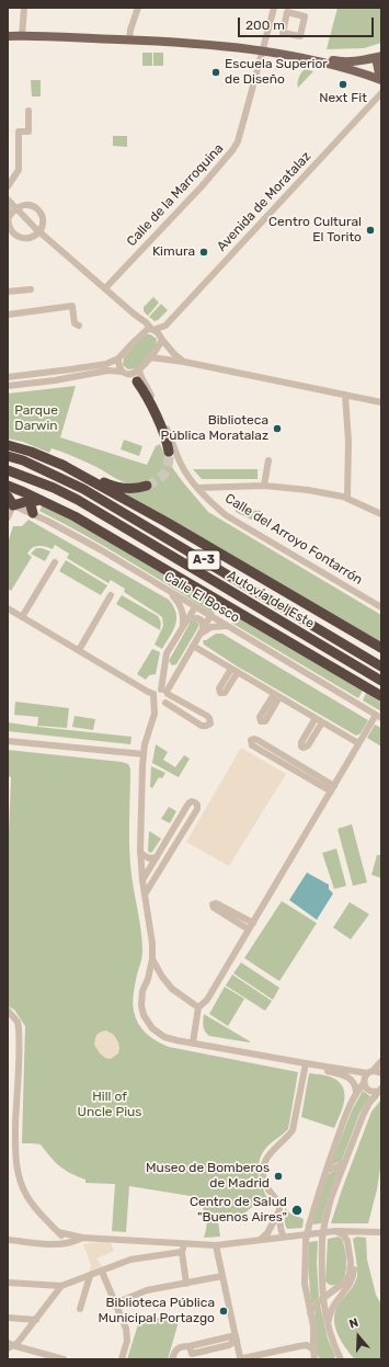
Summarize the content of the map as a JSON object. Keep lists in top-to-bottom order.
{
  "streets": {
    "highway": ["A-3", "Autovía del Este"],
    "street": [
      "Calle de la Marroquina",
      "Avenida de Moratalaz",
      "Calle del Arroyo Fontarrón",
      "Calle El Bosco"
    ]
  },
  "crossings": [
    ["Avenida de Moratalaz", "Calle del Arroyo Fontarrón"]
  ],
  "parks": ["Parque Darwin", "Hill of Uncle Pius"],
  "places": [
    "Escuela Superior de Diseño",
    "Next Fit",
    "Centro Cultural El Torito",
    "Kimura",
    "Biblioteca Pública Moratalaz",
    "Museo de Bomberos de Madrid",
    "Centro de Salud \"Buenos Aires\"",
    "Biblioteca Pública Municipal Portazgo"
  ],
  "scale_bar": "200 m",
  "north": "top"
}
